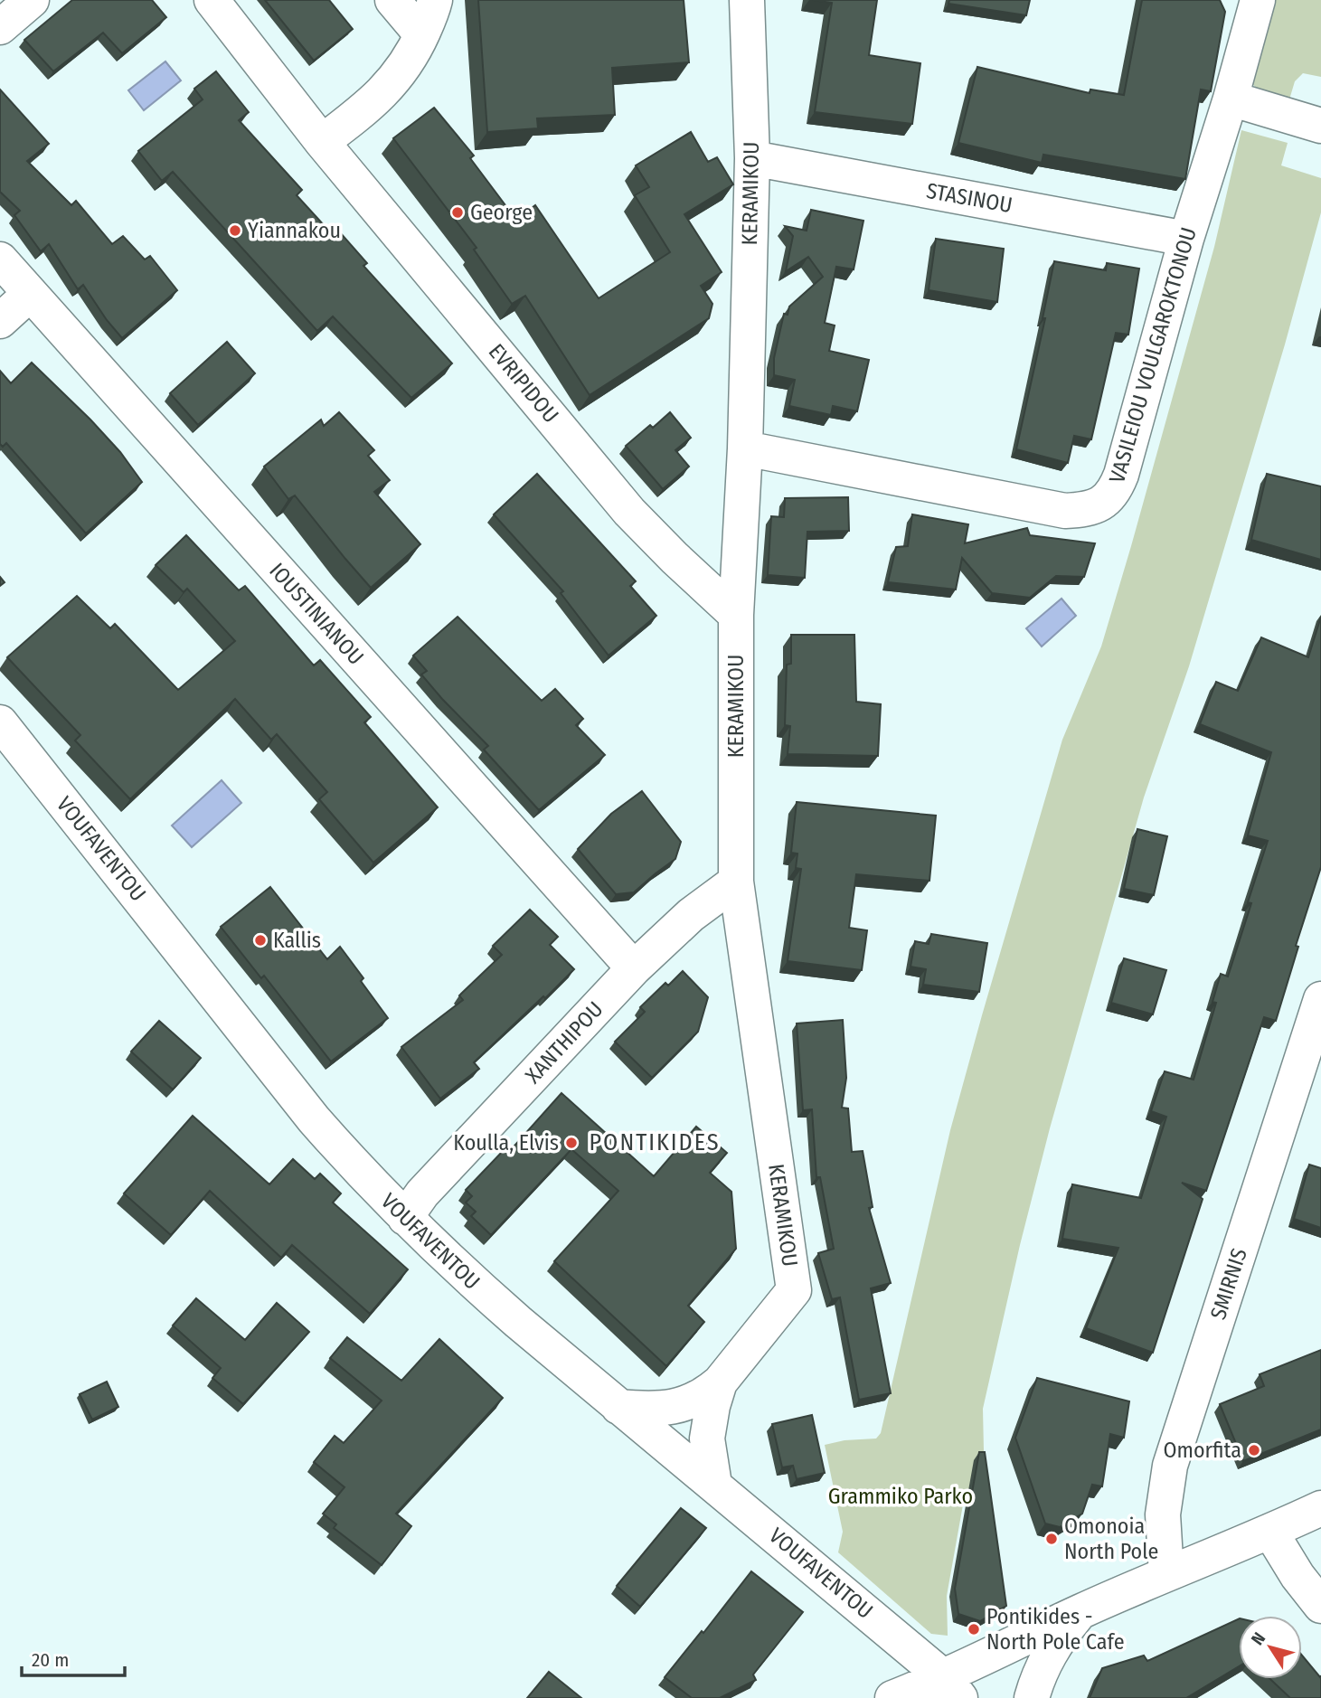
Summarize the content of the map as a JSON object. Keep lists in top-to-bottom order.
{
  "streets": {
    "street": [
      "KERAMIKOU",
      "STASINOU",
      "VASILEIOU VOULGAROKTONOU",
      "EVRIPIDOU",
      "IOUSTINIANOU",
      "VOUFAVENTOU",
      "XANTHIPOU",
      "SMIRNIS"
    ]
  },
  "crossings": [
    ["KERAMIKOU", "STASINOU"],
    ["KERAMIKOU", "VASILEIOU VOULGAROKTONOU"],
    ["KERAMIKOU", "EVRIPIDOU"],
    ["KERAMIKOU", "VOUFAVENTOU"],
    ["KERAMIKOU", "XANTHIPOU"],
    ["STASINOU", "VASILEIOU VOULGAROKTONOU"],
    ["IOUSTINIANOU", "XANTHIPOU"],
    ["VOUFAVENTOU", "XANTHIPOU"]
  ],
  "districts": ["PONTIKIDES"],
  "parks": ["Grammiko Parko"],
  "places": [
    "George",
    "Yiannakou",
    "Kallis",
    "Koulla, Elvis",
    "Omorfita",
    "Omonoia North Pole",
    "Pontikides - North Pole Cafe"
  ],
  "scale_bar": "20 m",
  "north": "top left"
}
